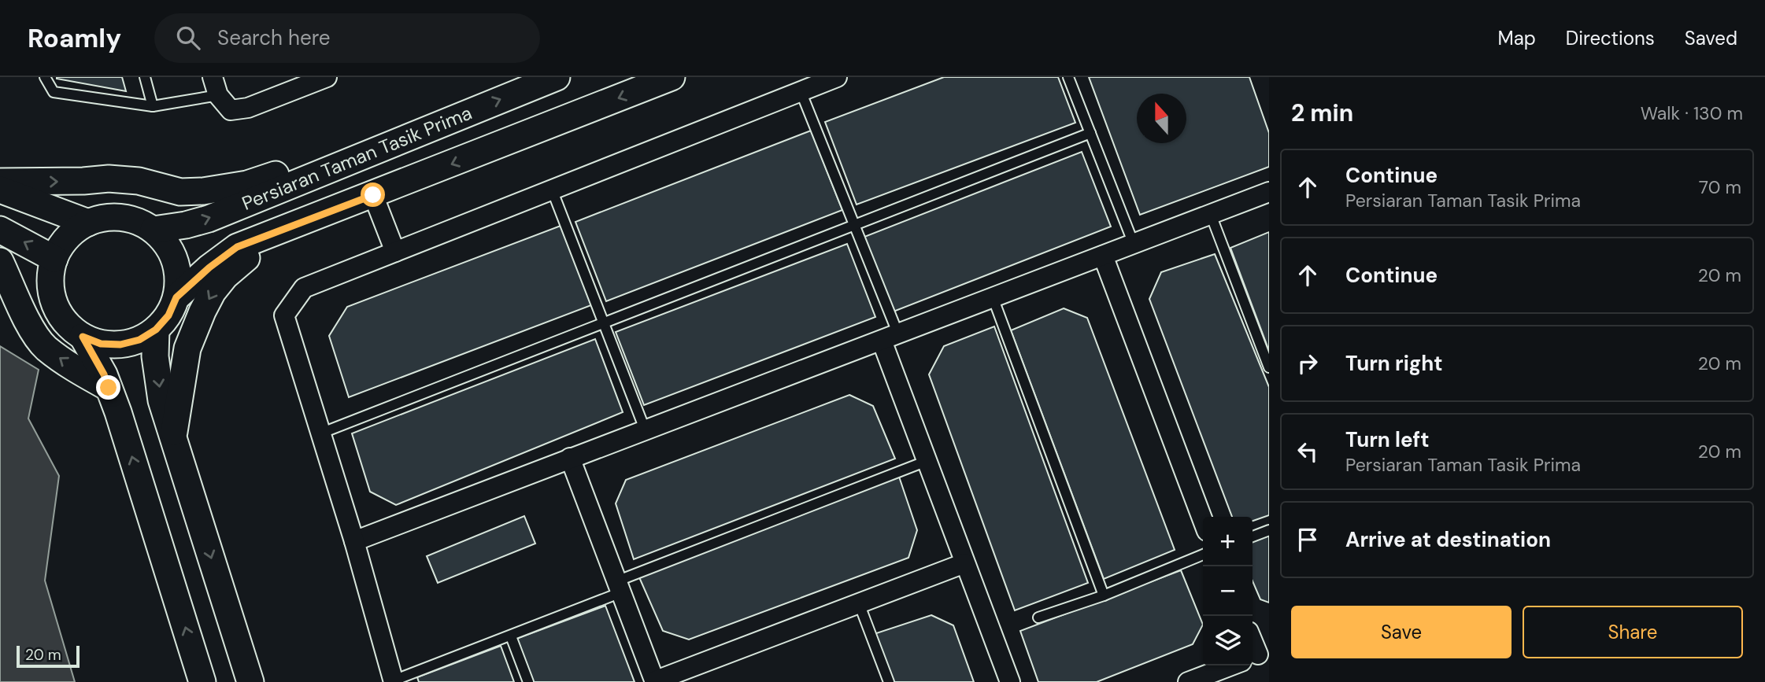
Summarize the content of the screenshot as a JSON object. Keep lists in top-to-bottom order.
{
  "streets": {
    "main road": ["Persiaran Taman Tasik Prima"]
  },
  "scale_bar": "20 m",
  "north": "top",
  "page": {
    "header": "Roamly",
    "search": "Search here",
    "nav": ["Map", "Directions", "Saved"],
    "heading": ["2 min", "Walk · 130 m"],
    "list": [
      ["Continue", "Persiaran Taman Tasik Prima", "70 m"],
      ["Continue", "20 m"],
      ["Turn right", "20 m"],
      ["Turn left", "Persiaran Taman Tasik Prima", "20 m"],
      "Arrive at destination"
    ],
    "map_buttons": ["+", "−"],
    "buttons": ["Save", "Share"],
    "scale": "20 m"
  }
}
